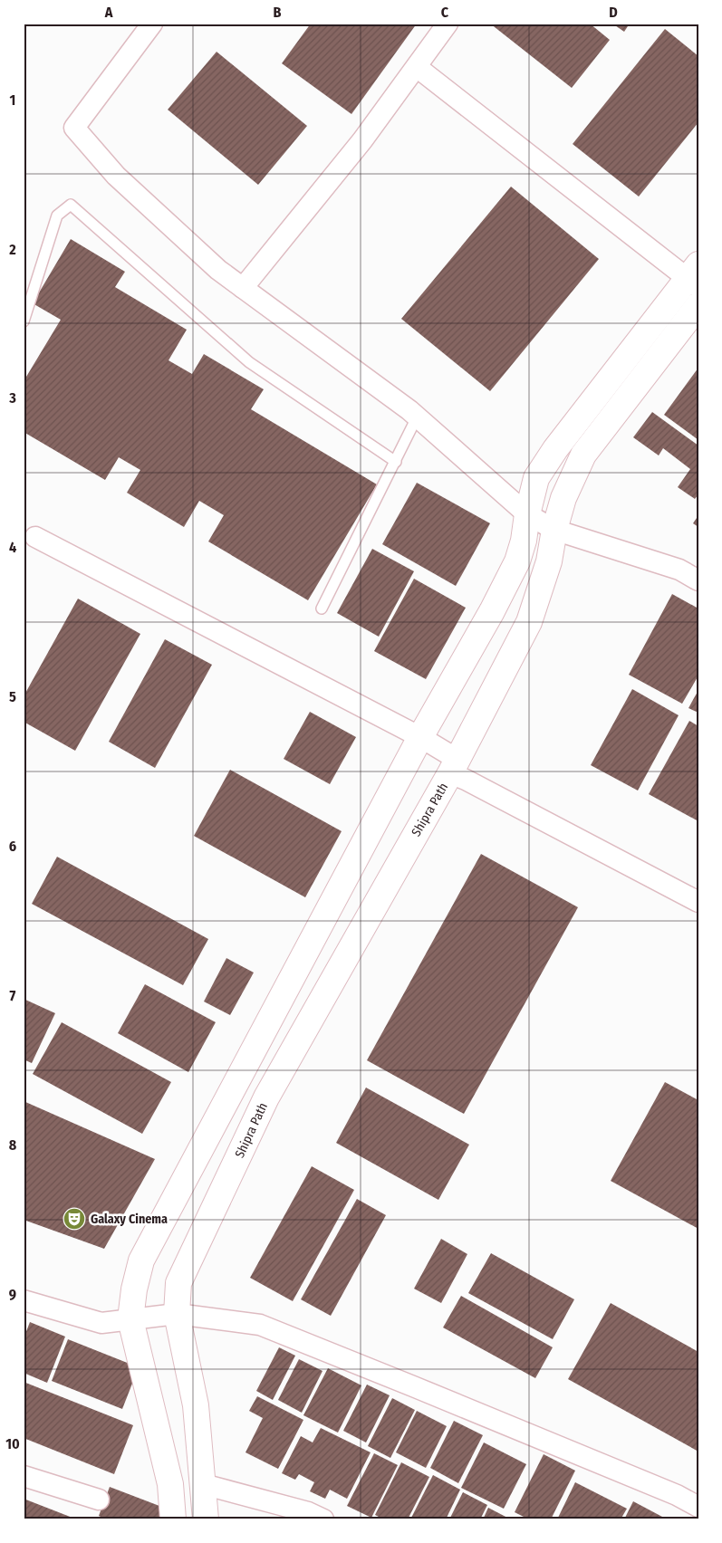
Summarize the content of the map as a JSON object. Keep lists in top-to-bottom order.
{
  "streets": {
    "street": ["Shipra Path"]
  },
  "places": {
    "theatre": ["Galaxy Cinema"]
  },
  "grid": {
    "columns": [
      "A",
      "B",
      "C",
      "D"
    ],
    "rows": [
      "1",
      "2",
      "3",
      "4",
      "5",
      "6",
      "7",
      "8",
      "9",
      "10"
    ]
  }
}
